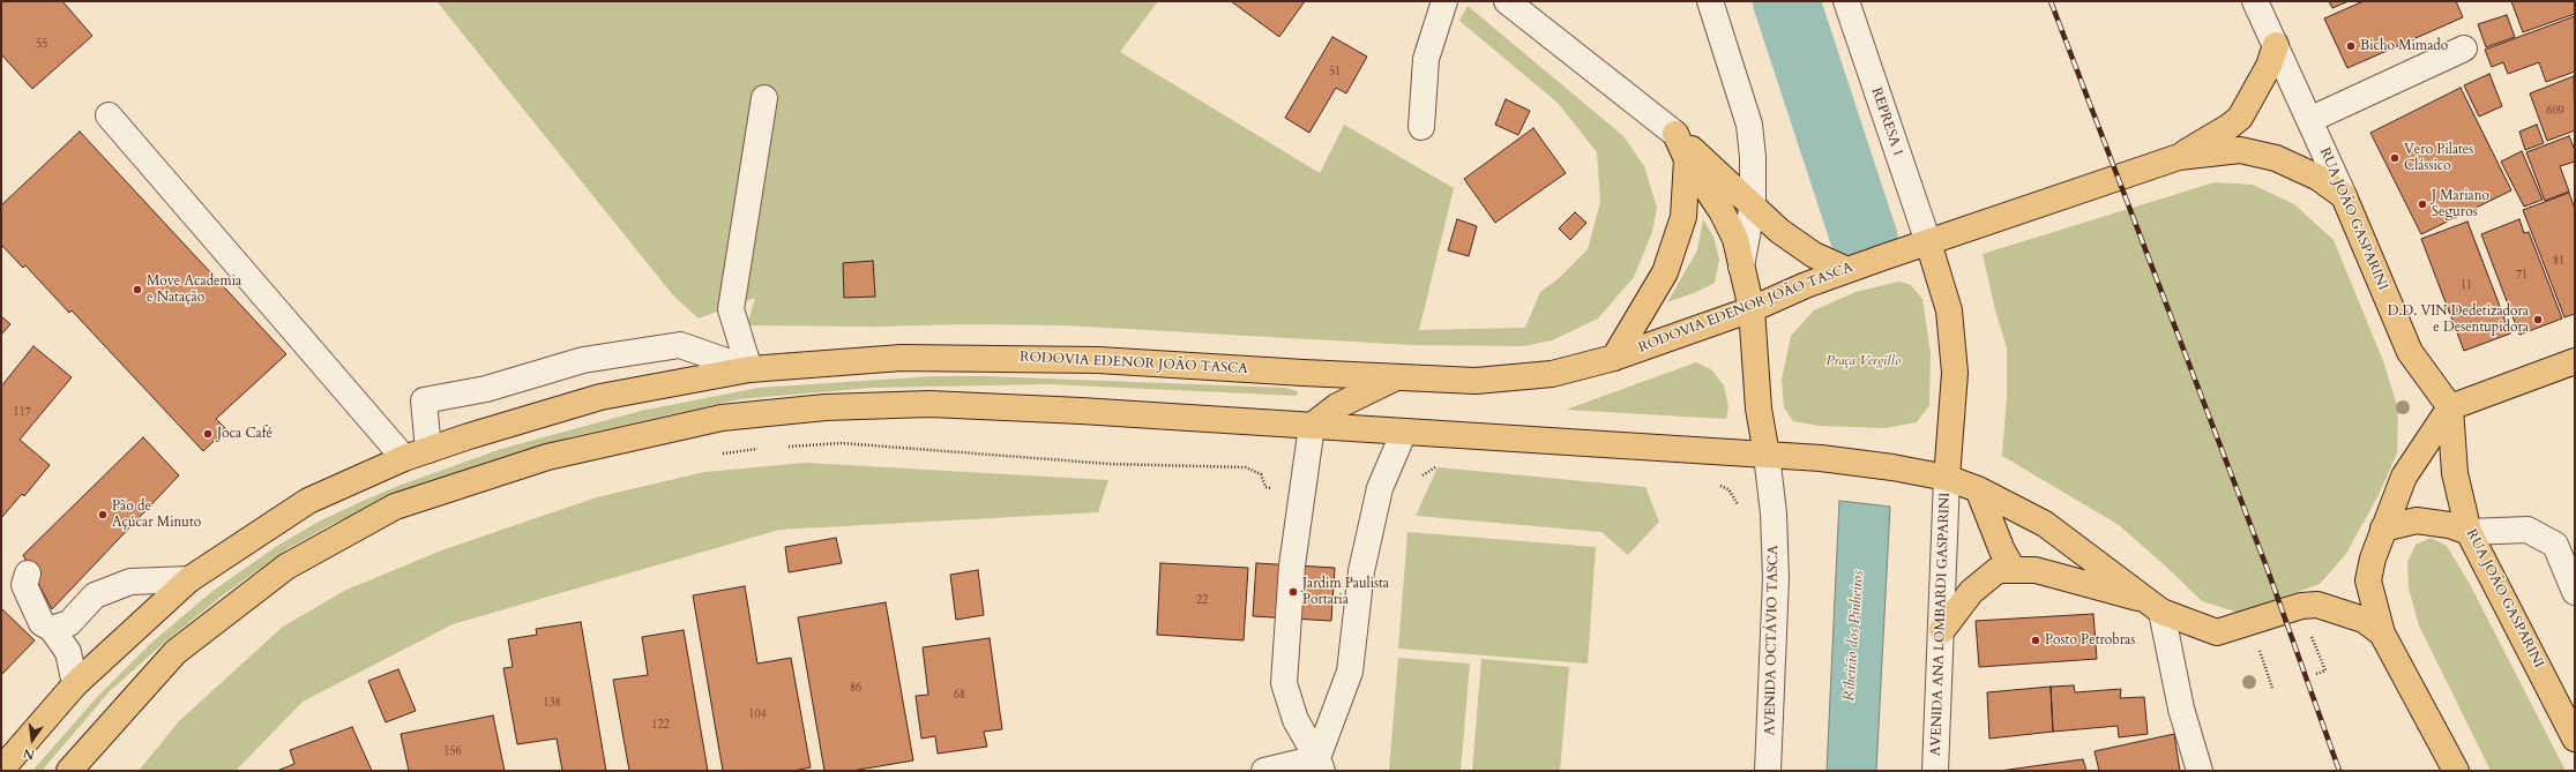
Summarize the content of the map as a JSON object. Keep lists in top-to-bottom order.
{
  "streets": {
    "main road": ["RUA JOÃO GASPARINI", "RODOVIA EDENOR JOÃO TASCA"],
    "street": ["REPRESA 1", "AVENIDA ANA LOMBARDI GASPARINI", "AVENIDA OCTÁVIO TASCA"]
  },
  "crossings": [
    ["REPRESA 1", "RODOVIA EDENOR JOÃO TASCA"],
    ["RUA JOÃO GASPARINI", "RODOVIA EDENOR JOÃO TASCA"]
  ],
  "water": ["Ribeirão dos Pinheiros"],
  "parks": ["Praça Vergillo"],
  "places": [
    "Bicho Mimado",
    "Vero Pilates Clássico",
    "J Mariano Seguros",
    "Move Academia e Natação",
    "D.D. VIN Dedetizadora e Desentupidora",
    "Joca Café",
    "Pão de Açúcar Minuto",
    "Jardim Paulista Portaria",
    "Posto Petrobras"
  ],
  "house_numbers": [
    "55",
    "51",
    "609",
    "81",
    "71",
    "11",
    "117",
    "22",
    "86",
    "68",
    "138",
    "104",
    "122",
    "156"
  ],
  "north": "bottom"
}
